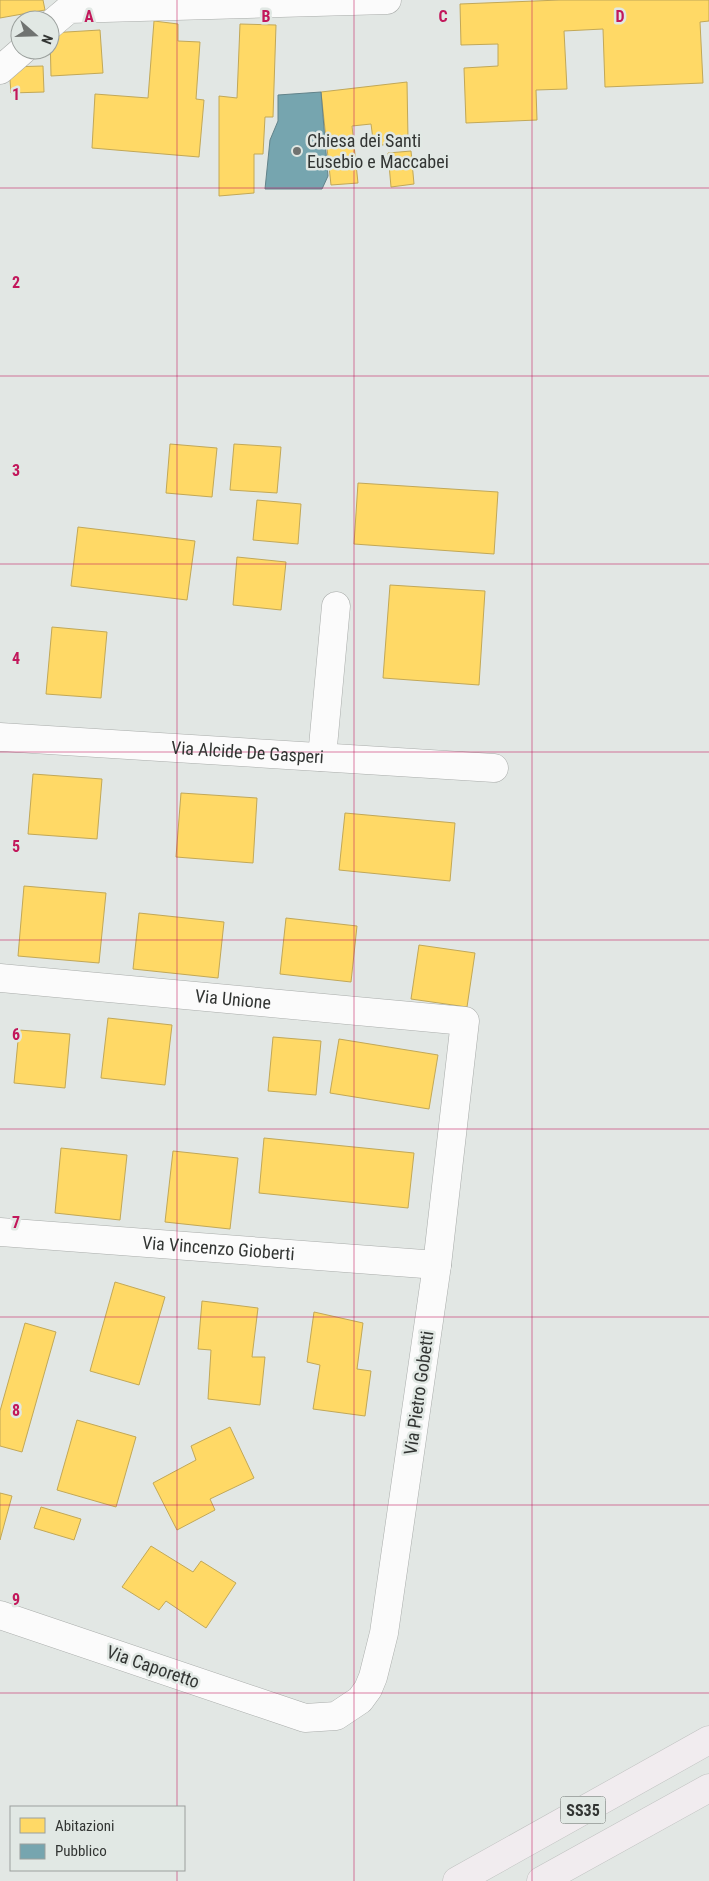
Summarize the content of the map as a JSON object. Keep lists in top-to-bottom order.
{
  "streets": {
    "highway": ["SS35"],
    "street": [
      "Via Alcide De Gasperi",
      "Via Unione",
      "Via Vincenzo Gioberti",
      "Via Pietro Gobetti",
      "Via Caporetto"
    ]
  },
  "crossings": [
    ["Via Unione", "Via Pietro Gobetti"],
    ["Via Vincenzo Gioberti", "Via Pietro Gobetti"],
    ["Via Pietro Gobetti", "Via Caporetto"]
  ],
  "places": ["Chiesa dei Santi Eusebio e Maccabei"],
  "legend": ["Abitazioni", "Pubblico"],
  "north": "right",
  "grid": {
    "columns": [
      "A",
      "B",
      "C",
      "D"
    ],
    "rows": [
      "1",
      "2",
      "3",
      "4",
      "5",
      "6",
      "7",
      "8",
      "9"
    ]
  }
}
